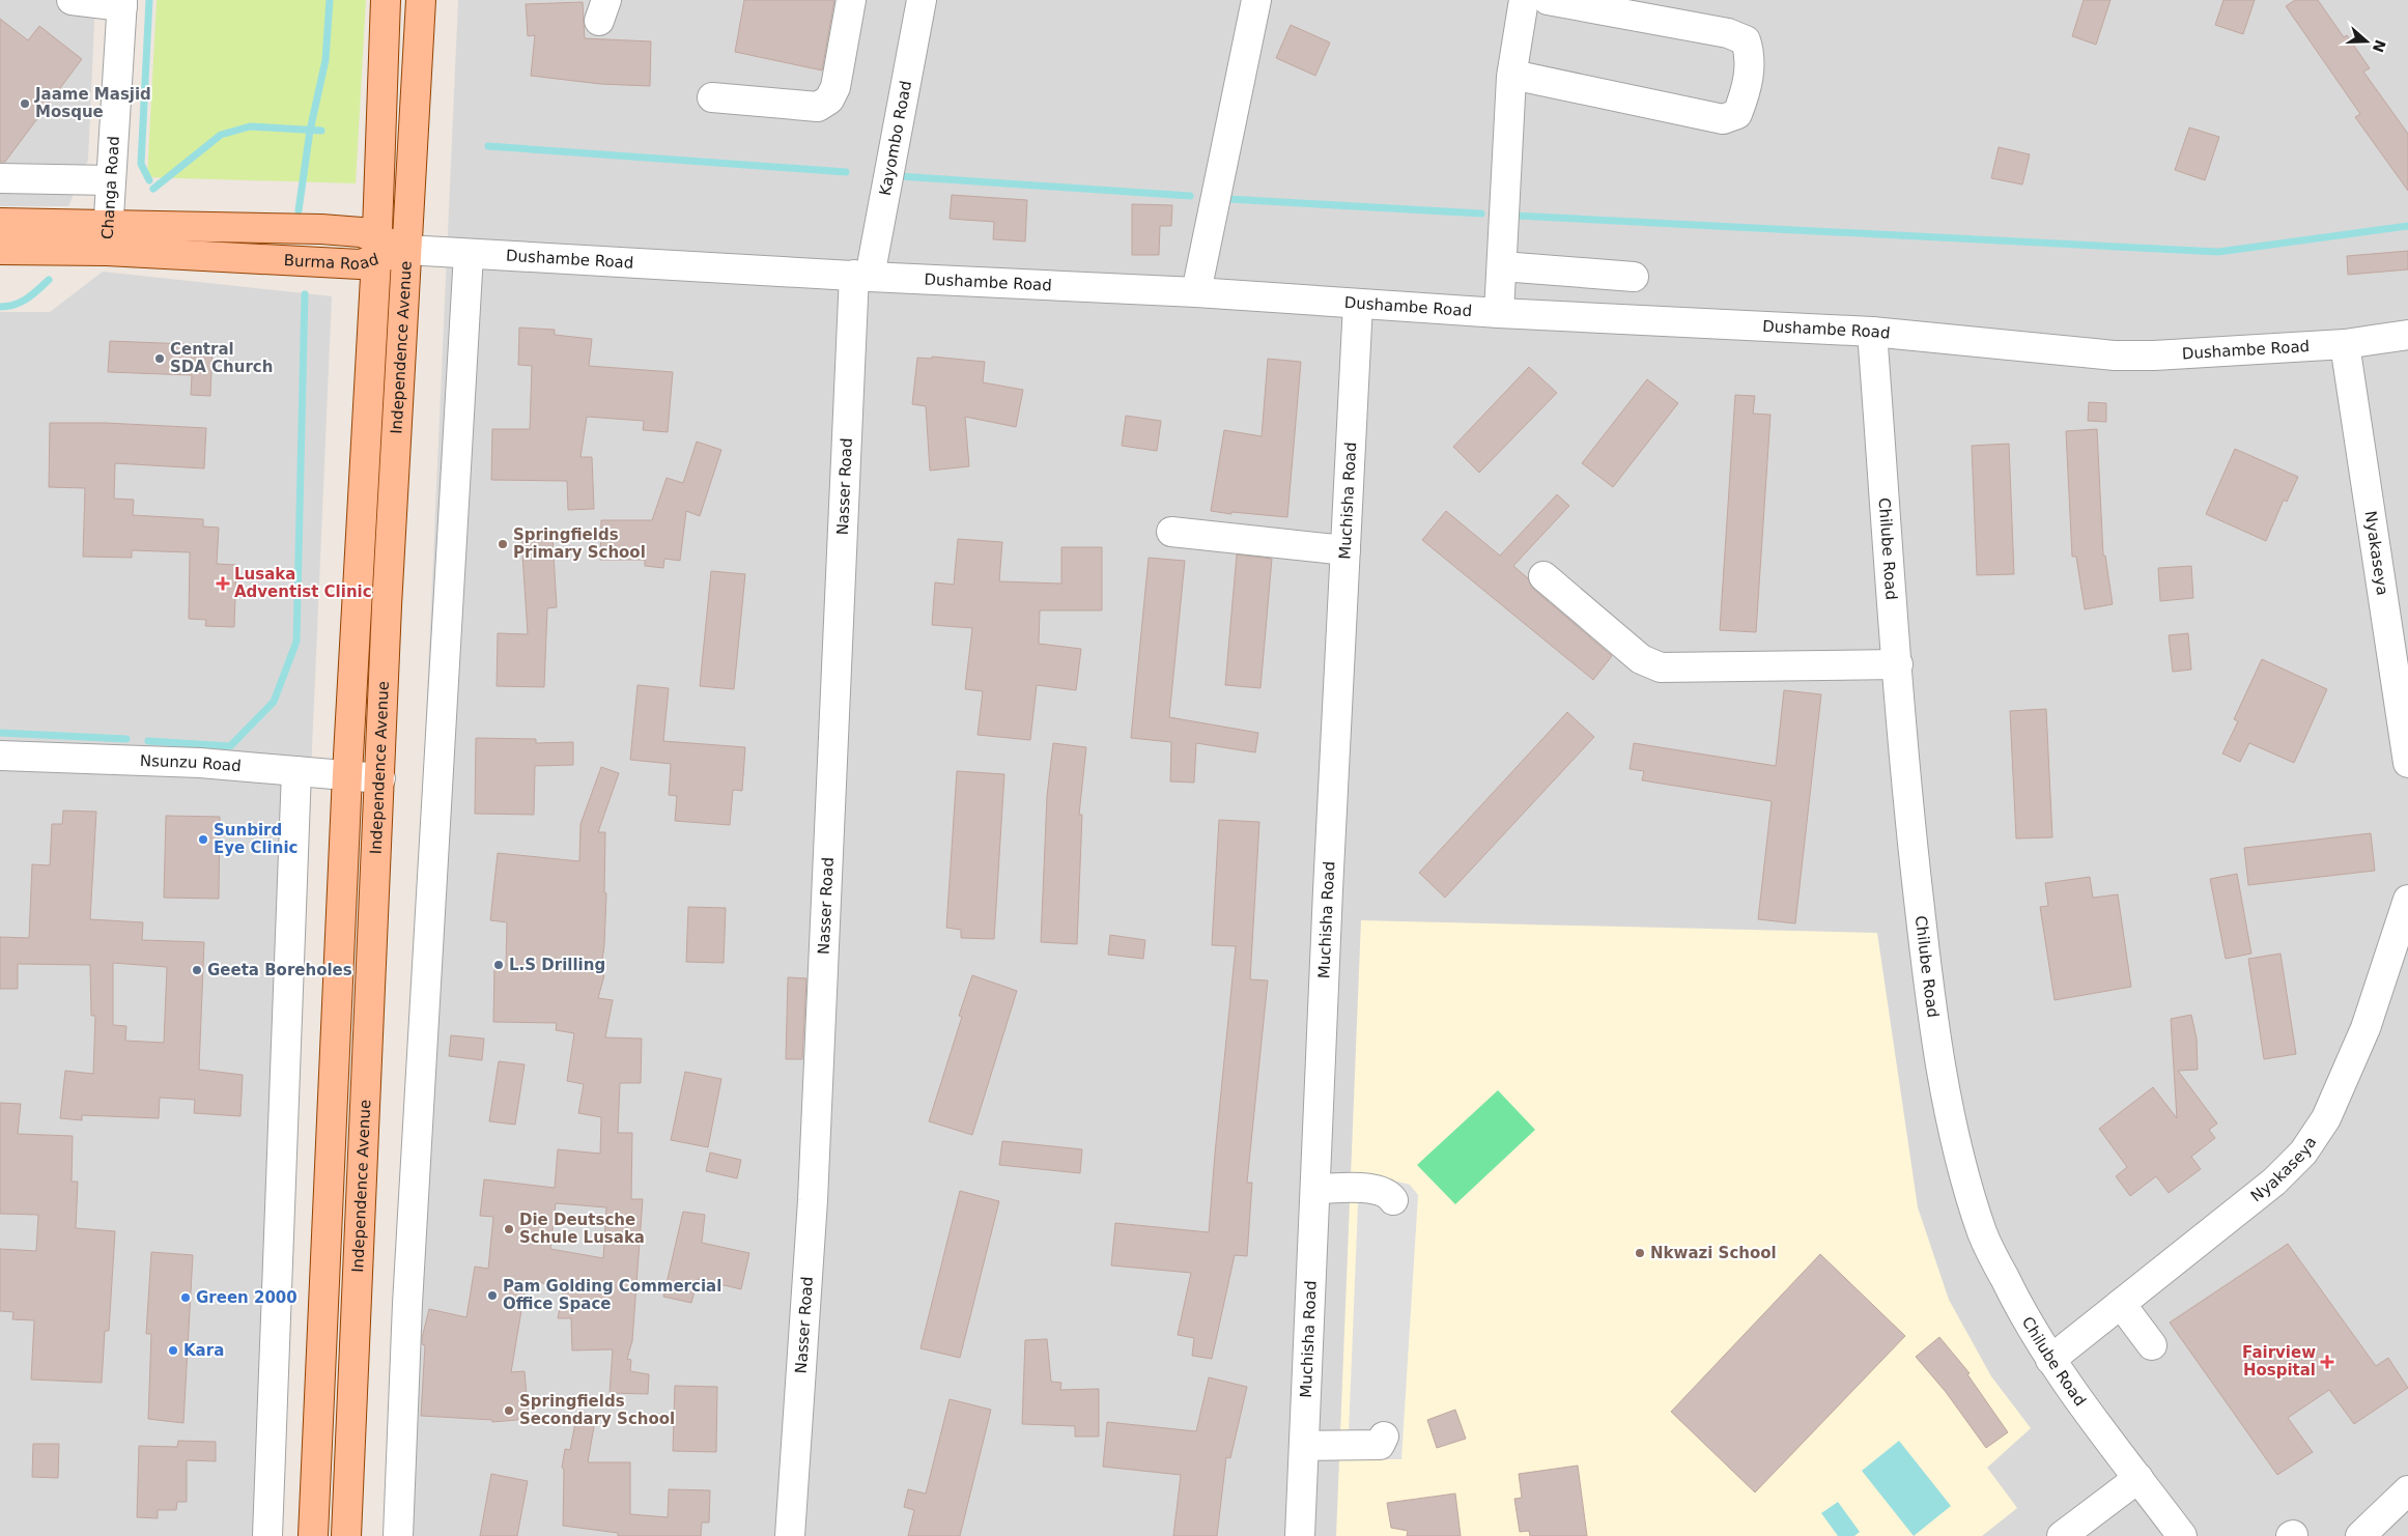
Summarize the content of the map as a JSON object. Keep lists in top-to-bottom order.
{
  "streets": {
    "main road": ["Burma Road", "Independence Avenue"],
    "street": [
      "Kayombo Road",
      "Changa Road",
      "Dushambe Road",
      "Nasser Road",
      "Muchisha Road",
      "Chilube Road",
      "Nyakaseya",
      "Nsunzu Road"
    ]
  },
  "crossings": [
    ["Kayombo Road", "Dushambe Road"],
    ["Kayombo Road", "Nasser Road"],
    ["Changa Road", "Burma Road"],
    ["Burma Road", "Dushambe Road"],
    ["Burma Road", "Independence Avenue"],
    ["Dushambe Road", "Independence Avenue"],
    ["Dushambe Road", "Nasser Road"],
    ["Dushambe Road", "Muchisha Road"],
    ["Dushambe Road", "Chilube Road"],
    ["Dushambe Road", "Nyakaseya"],
    ["Independence Avenue", "Nsunzu Road"],
    ["Chilube Road", "Nyakaseya"]
  ],
  "places": {
    "other": [
      "Jaame Masjid Mosque",
      "Central SDA Church",
      "Springfields Primary School",
      "Sunbird Eye Clinic",
      "L.S Drilling",
      "Geeta Boreholes",
      "Die Deutsche Schule Lusaka",
      "Nkwazi School",
      "Pam Golding Commercial Office Space",
      "Green 2000",
      "Kara",
      "Springfields Secondary School"
    ],
    "health": ["Lusaka Adventist Clinic", "Fairview Hospital"]
  },
  "north": "right"
}
